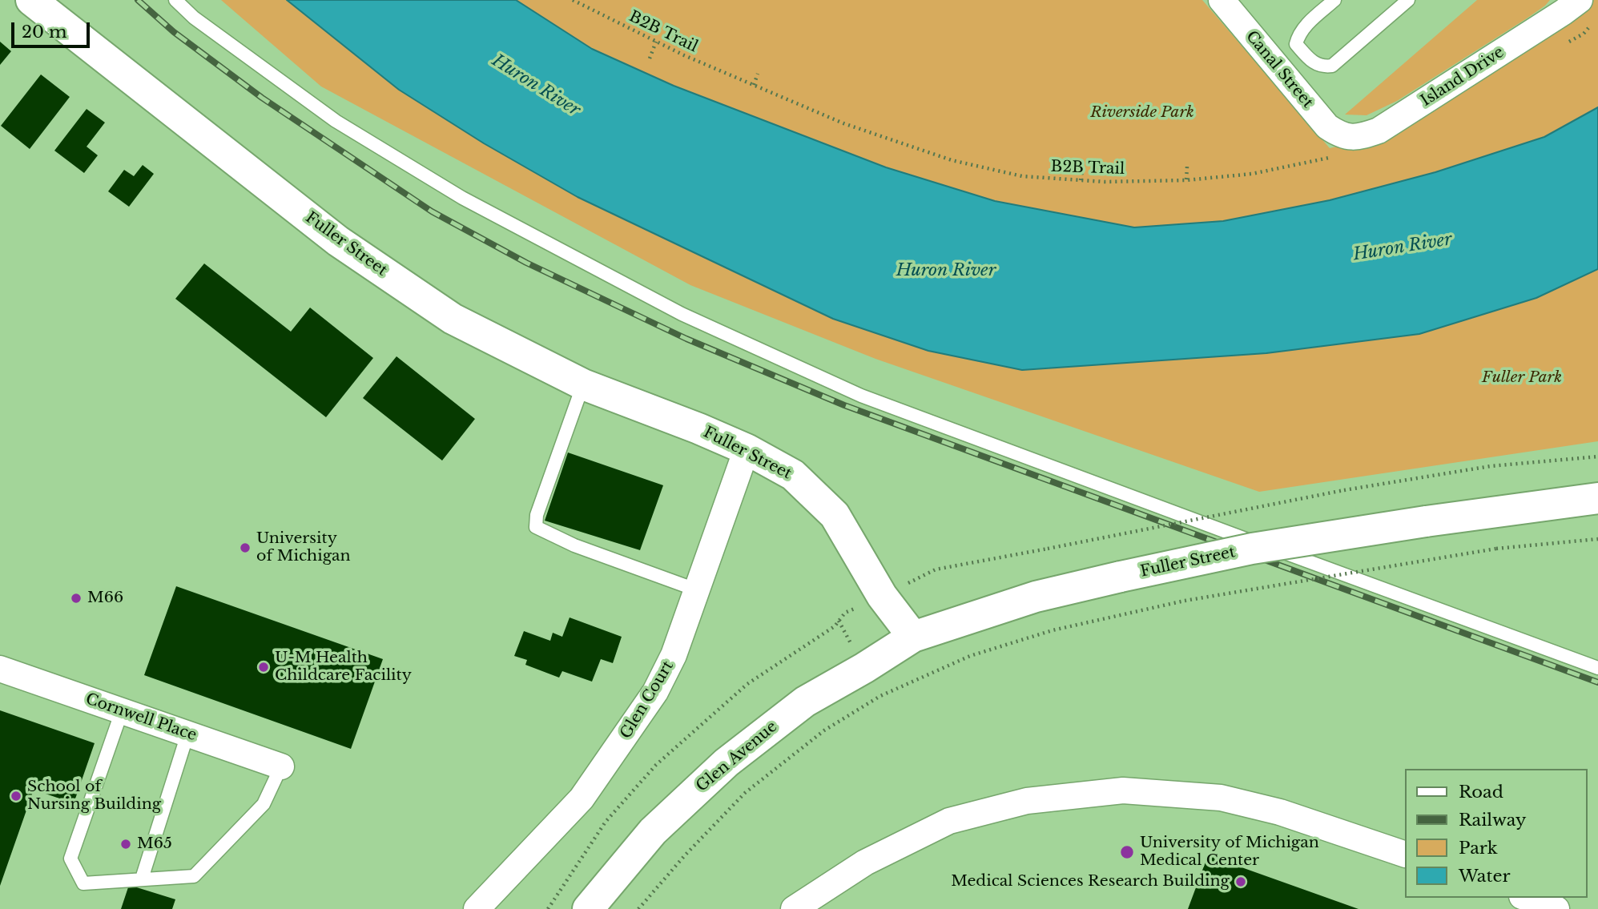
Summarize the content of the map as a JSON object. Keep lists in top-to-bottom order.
{
  "streets": {
    "main road": ["Fuller Street", "Glen Avenue"],
    "street": [
      "Canal Street",
      "Island Drive",
      "Glen Court",
      "Cornwell Place"
    ],
    "path": ["B2B Trail"]
  },
  "crossings": [
    ["B2B Trail", "Canal Street"],
    ["B2B Trail", "Island Drive"],
    ["Canal Street", "Island Drive"],
    ["Fuller Street", "Glen Court"],
    ["Fuller Street", "Glen Avenue"]
  ],
  "water": ["Huron River"],
  "parks": ["Riverside Park", "Fuller Park"],
  "places": [
    "University of Michigan",
    "M66",
    "U-M Health Childcare Facility",
    "School of Nursing Building",
    "M65",
    "University of Michigan Medical Center",
    "Medical Sciences Research Building"
  ],
  "legend": [
    "Road",
    "Railway",
    "Park",
    "Water"
  ],
  "scale_bar": "20 m"
}
